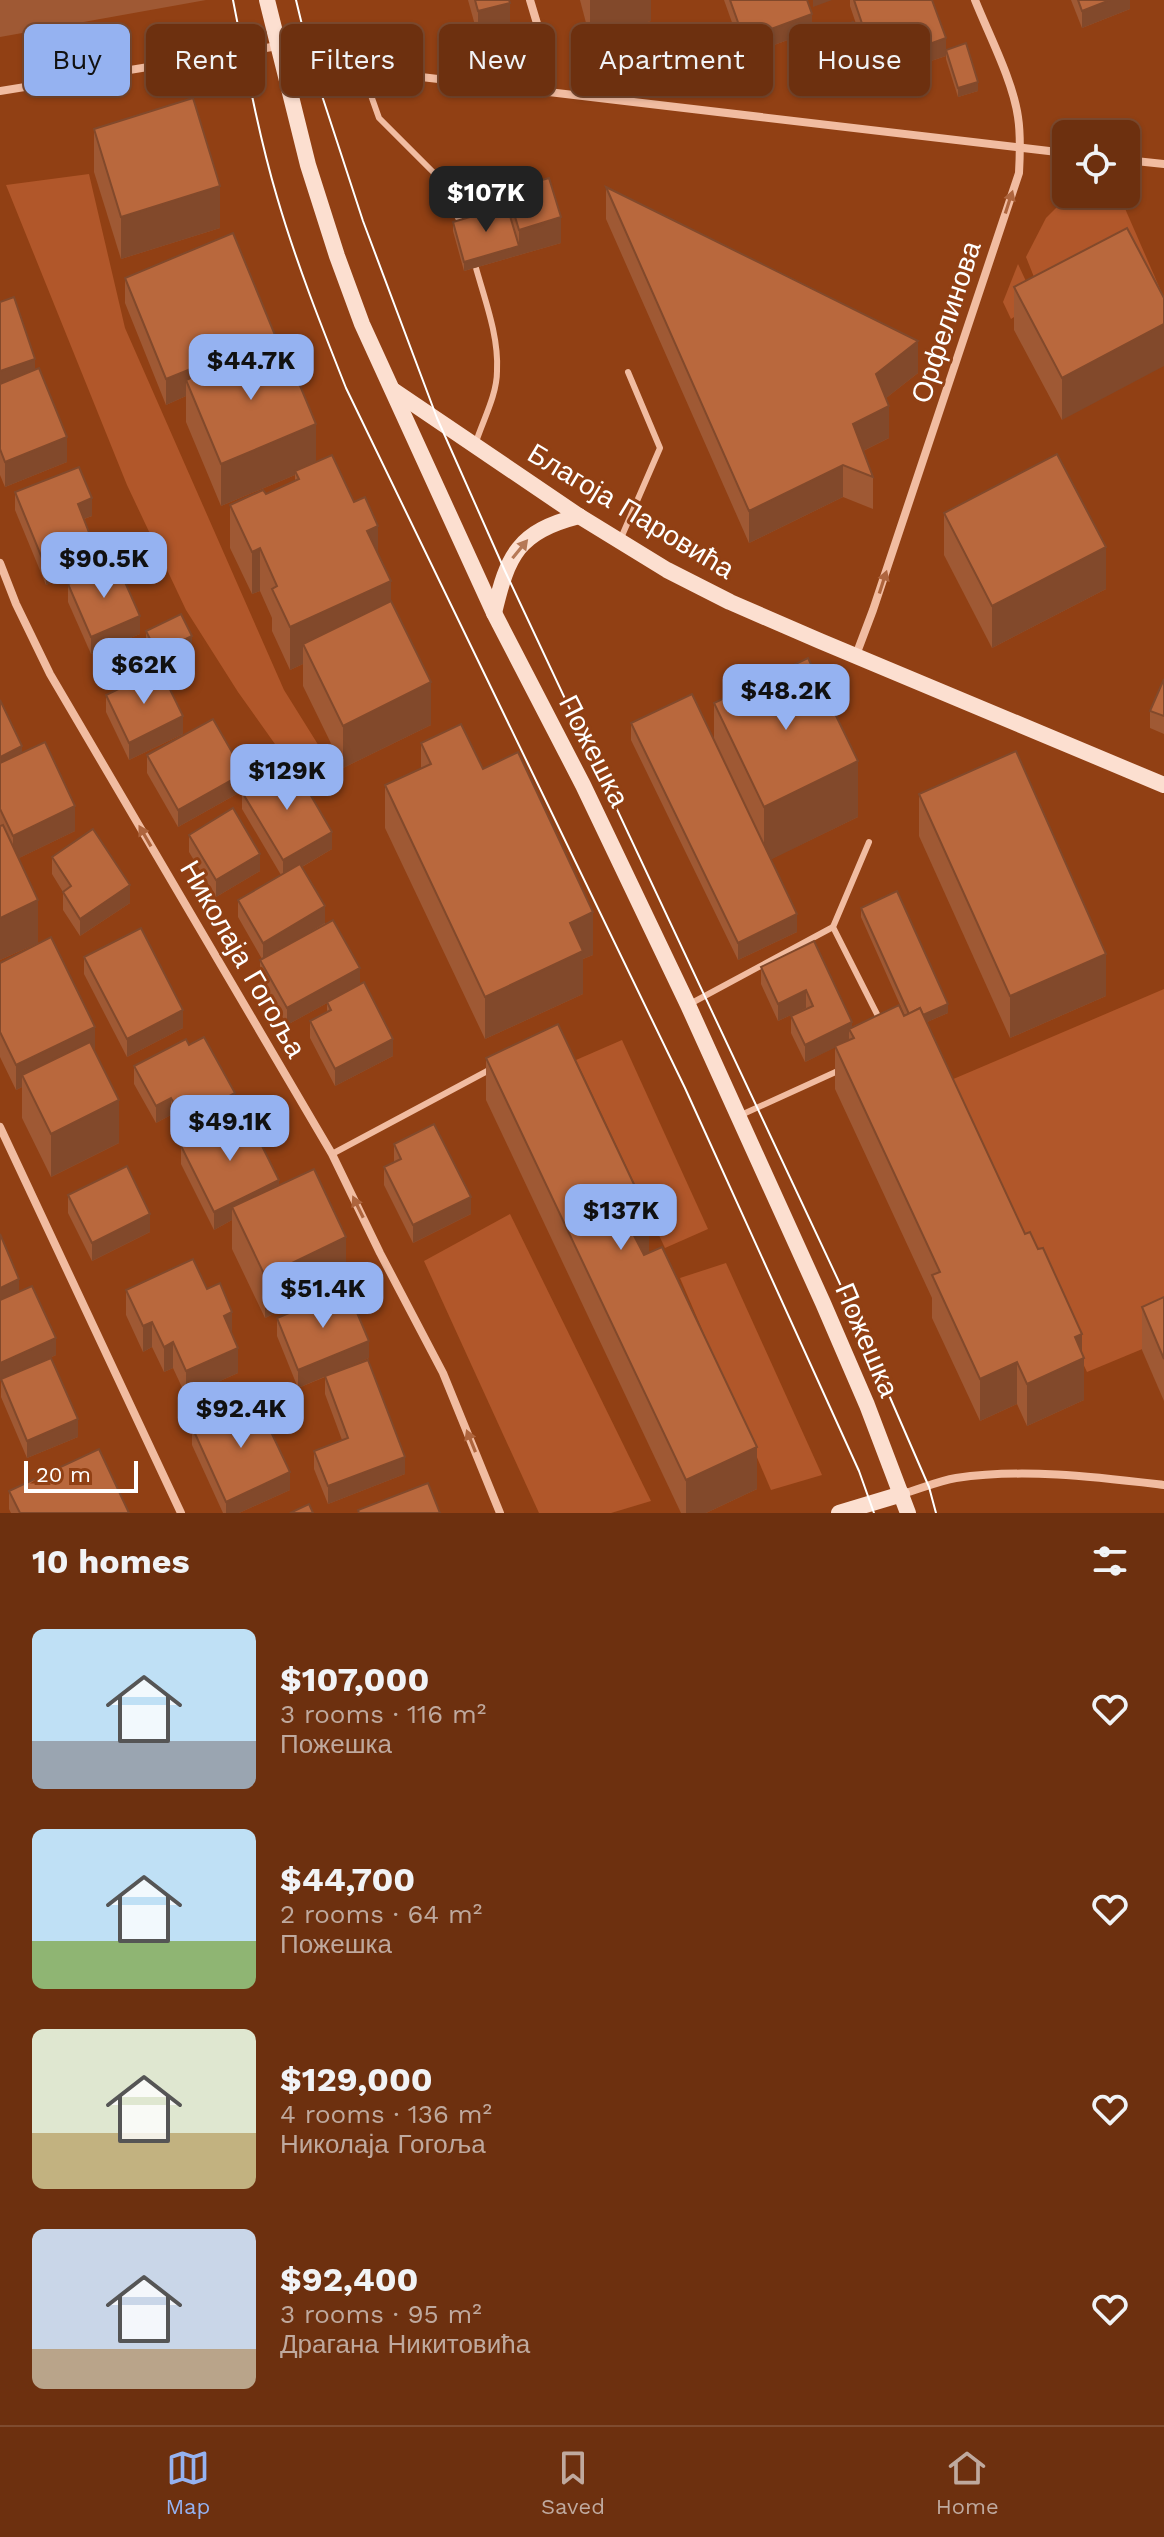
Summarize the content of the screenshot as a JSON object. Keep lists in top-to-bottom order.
{
  "streets": {
    "main road": ["Благоја Паровића", "Пожешка"],
    "street": ["Орфелинова", "Николаја Гогоља"]
  },
  "crossings": [
    ["Орфелинова", "Благоја Паровића"],
    ["Благоја Паровића", "Пожешка"]
  ],
  "one_way": ["Орфелинова", "Николаја Гогоља"],
  "scale_bar": "20 m",
  "page": {
    "chip": [
      "Buy",
      "Rent",
      "Filters",
      "New",
      "Apartment",
      "House"
    ],
    "price": [
      "$107K",
      "$44.7K",
      "$90.5K",
      "$62K",
      "$48.2K",
      "$129K",
      "$49.1K",
      "$137K",
      "$51.4K",
      "$92.4K"
    ],
    "scale": "20 m",
    "heading": "10 homes",
    "list": [
      {
        "name": "$107,000",
        "note": "3 rooms · 116 m² · Пожешка"
      },
      {
        "name": "$44,700",
        "note": "2 rooms · 64 m² · Пожешка"
      },
      {
        "name": "$129,000",
        "note": "4 rooms · 136 m² · Николаја Гогоља"
      },
      {
        "name": "$92,400",
        "note": "3 rooms · 95 m² · Драгана Никитовића"
      }
    ],
    "tabs": ["Map", "Saved", "Home"]
  }
}
